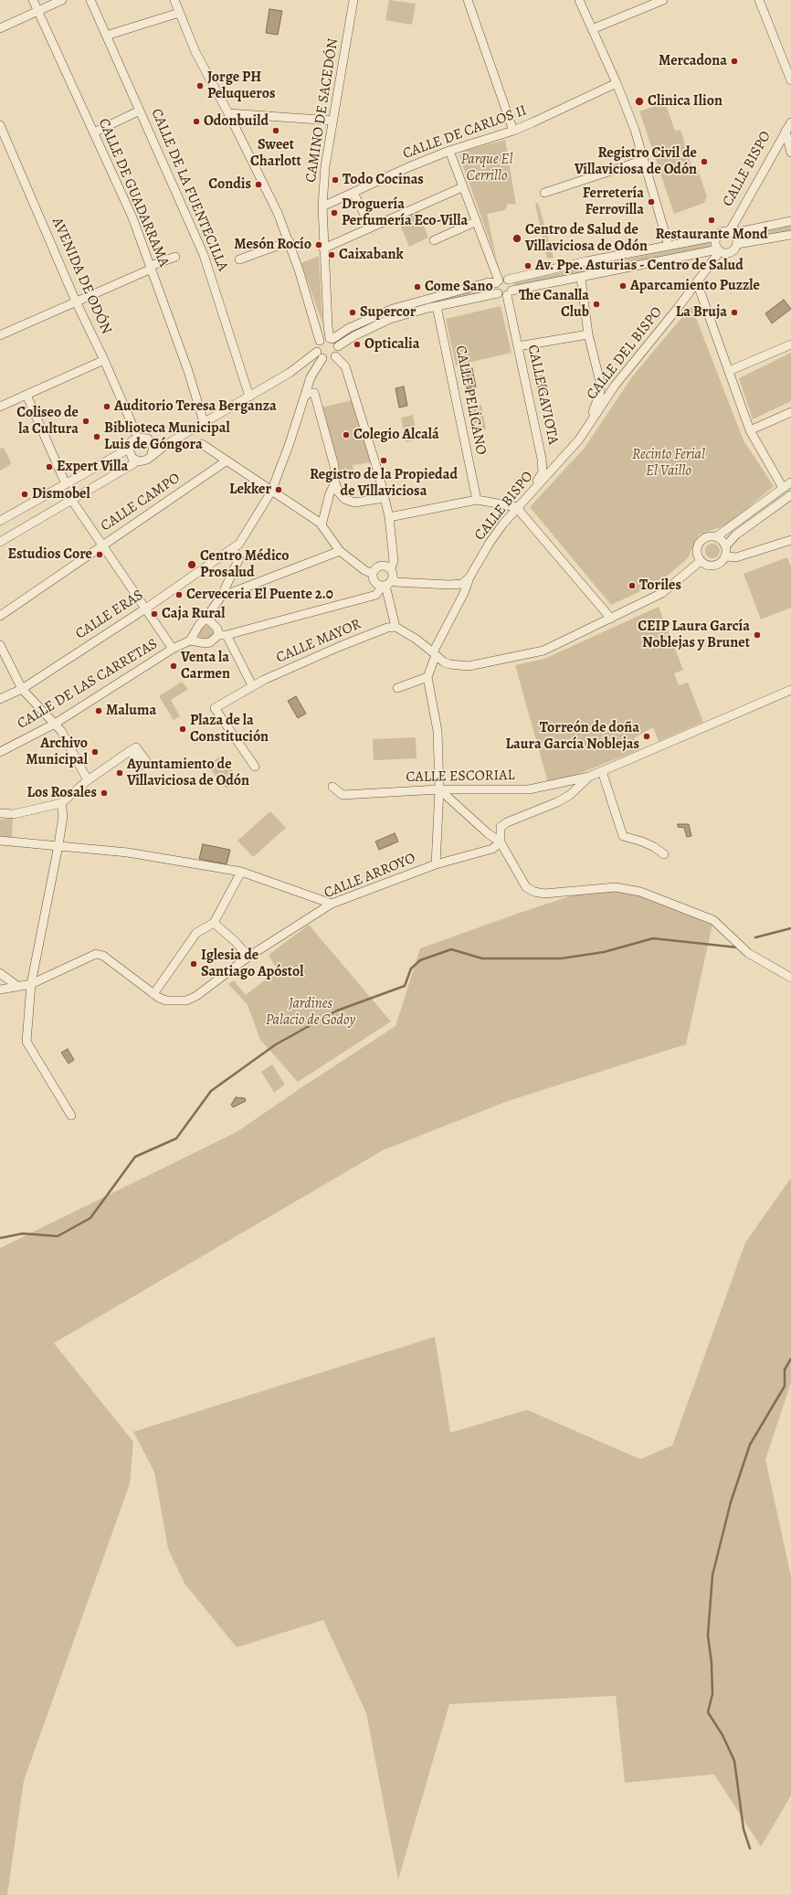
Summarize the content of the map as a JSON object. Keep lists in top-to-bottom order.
{
  "streets": {
    "street": [
      "CAMINO DE SACEDÓN",
      "CALLE DE CARLOS II",
      "CALLE BISPO",
      "CALLE DE LA FUENTECILLA",
      "CALLE DE GUADARRAMA",
      "AVENIDA DE ODÓN",
      "CALLE DEL BISPO",
      "CALLE GAVIOTA",
      "CALLE PELÍCANO",
      "CALLE CAMPO",
      "CALLE ERAS",
      "CALLE MAYOR",
      "CALLE DE LAS CARRETAS",
      "CALLE ESCORIAL",
      "CALLE ARROYO"
    ]
  },
  "crossings": [
    ["CAMINO DE SACEDÓN", "CALLE DE CARLOS II"],
    ["CAMINO DE SACEDÓN", "CALLE ERAS"],
    ["CALLE BISPO", "CALLE DEL BISPO"],
    ["CALLE BISPO", "CALLE GAVIOTA"]
  ],
  "parks": ["Parque El Cerrillo", "Recinto Ferial El Vaillo", "Jardines Palacio de Godoy"],
  "places": [
    "Mercadona",
    "Jorge PH Peluqueros",
    "Clinica Ilion",
    "Odonbuild",
    "Sweet Charlott",
    "Registro Civil de Villaviciosa de Odón",
    "Todo Cocinas",
    "Condis",
    "Ferretería Ferrovilla",
    "Droguería Perfumería Eco-Villa",
    "Restaurante Mond",
    "Centro de Salud de Villaviciosa de Odón",
    "Mesón Rocío",
    "Caixabank",
    "Av. Ppe. Asturias - Centro de Salud",
    "Aparcamiento Puzzle",
    "Come Sano",
    "The Canalla Club",
    "Supercor",
    "La Bruja",
    "Opticalia",
    "Auditorio Teresa Berganza",
    "Coliseo de la Cultura",
    "Colegio Alcalá",
    "Biblioteca Municipal Luis de Góngora",
    "Registro de la Propiedad de Villaviciosa",
    "Expert Villa",
    "Lekker",
    "Dismobel",
    "Estudios Core",
    "Centro Médico Prosalud",
    "Toriles",
    "Cerveceria El Puente 2.0",
    "Caja Rural",
    "CEIP Laura García Noblejas y Brunet",
    "Venta la Carmen",
    "Maluma",
    "Plaza de la Constitución",
    "Torreón de doña Laura García Noblejas",
    "Archivo Municipal",
    "Ayuntamiento de Villaviciosa de Odón",
    "Los Rosales",
    "Iglesia de Santiago Apóstol"
  ]
}
